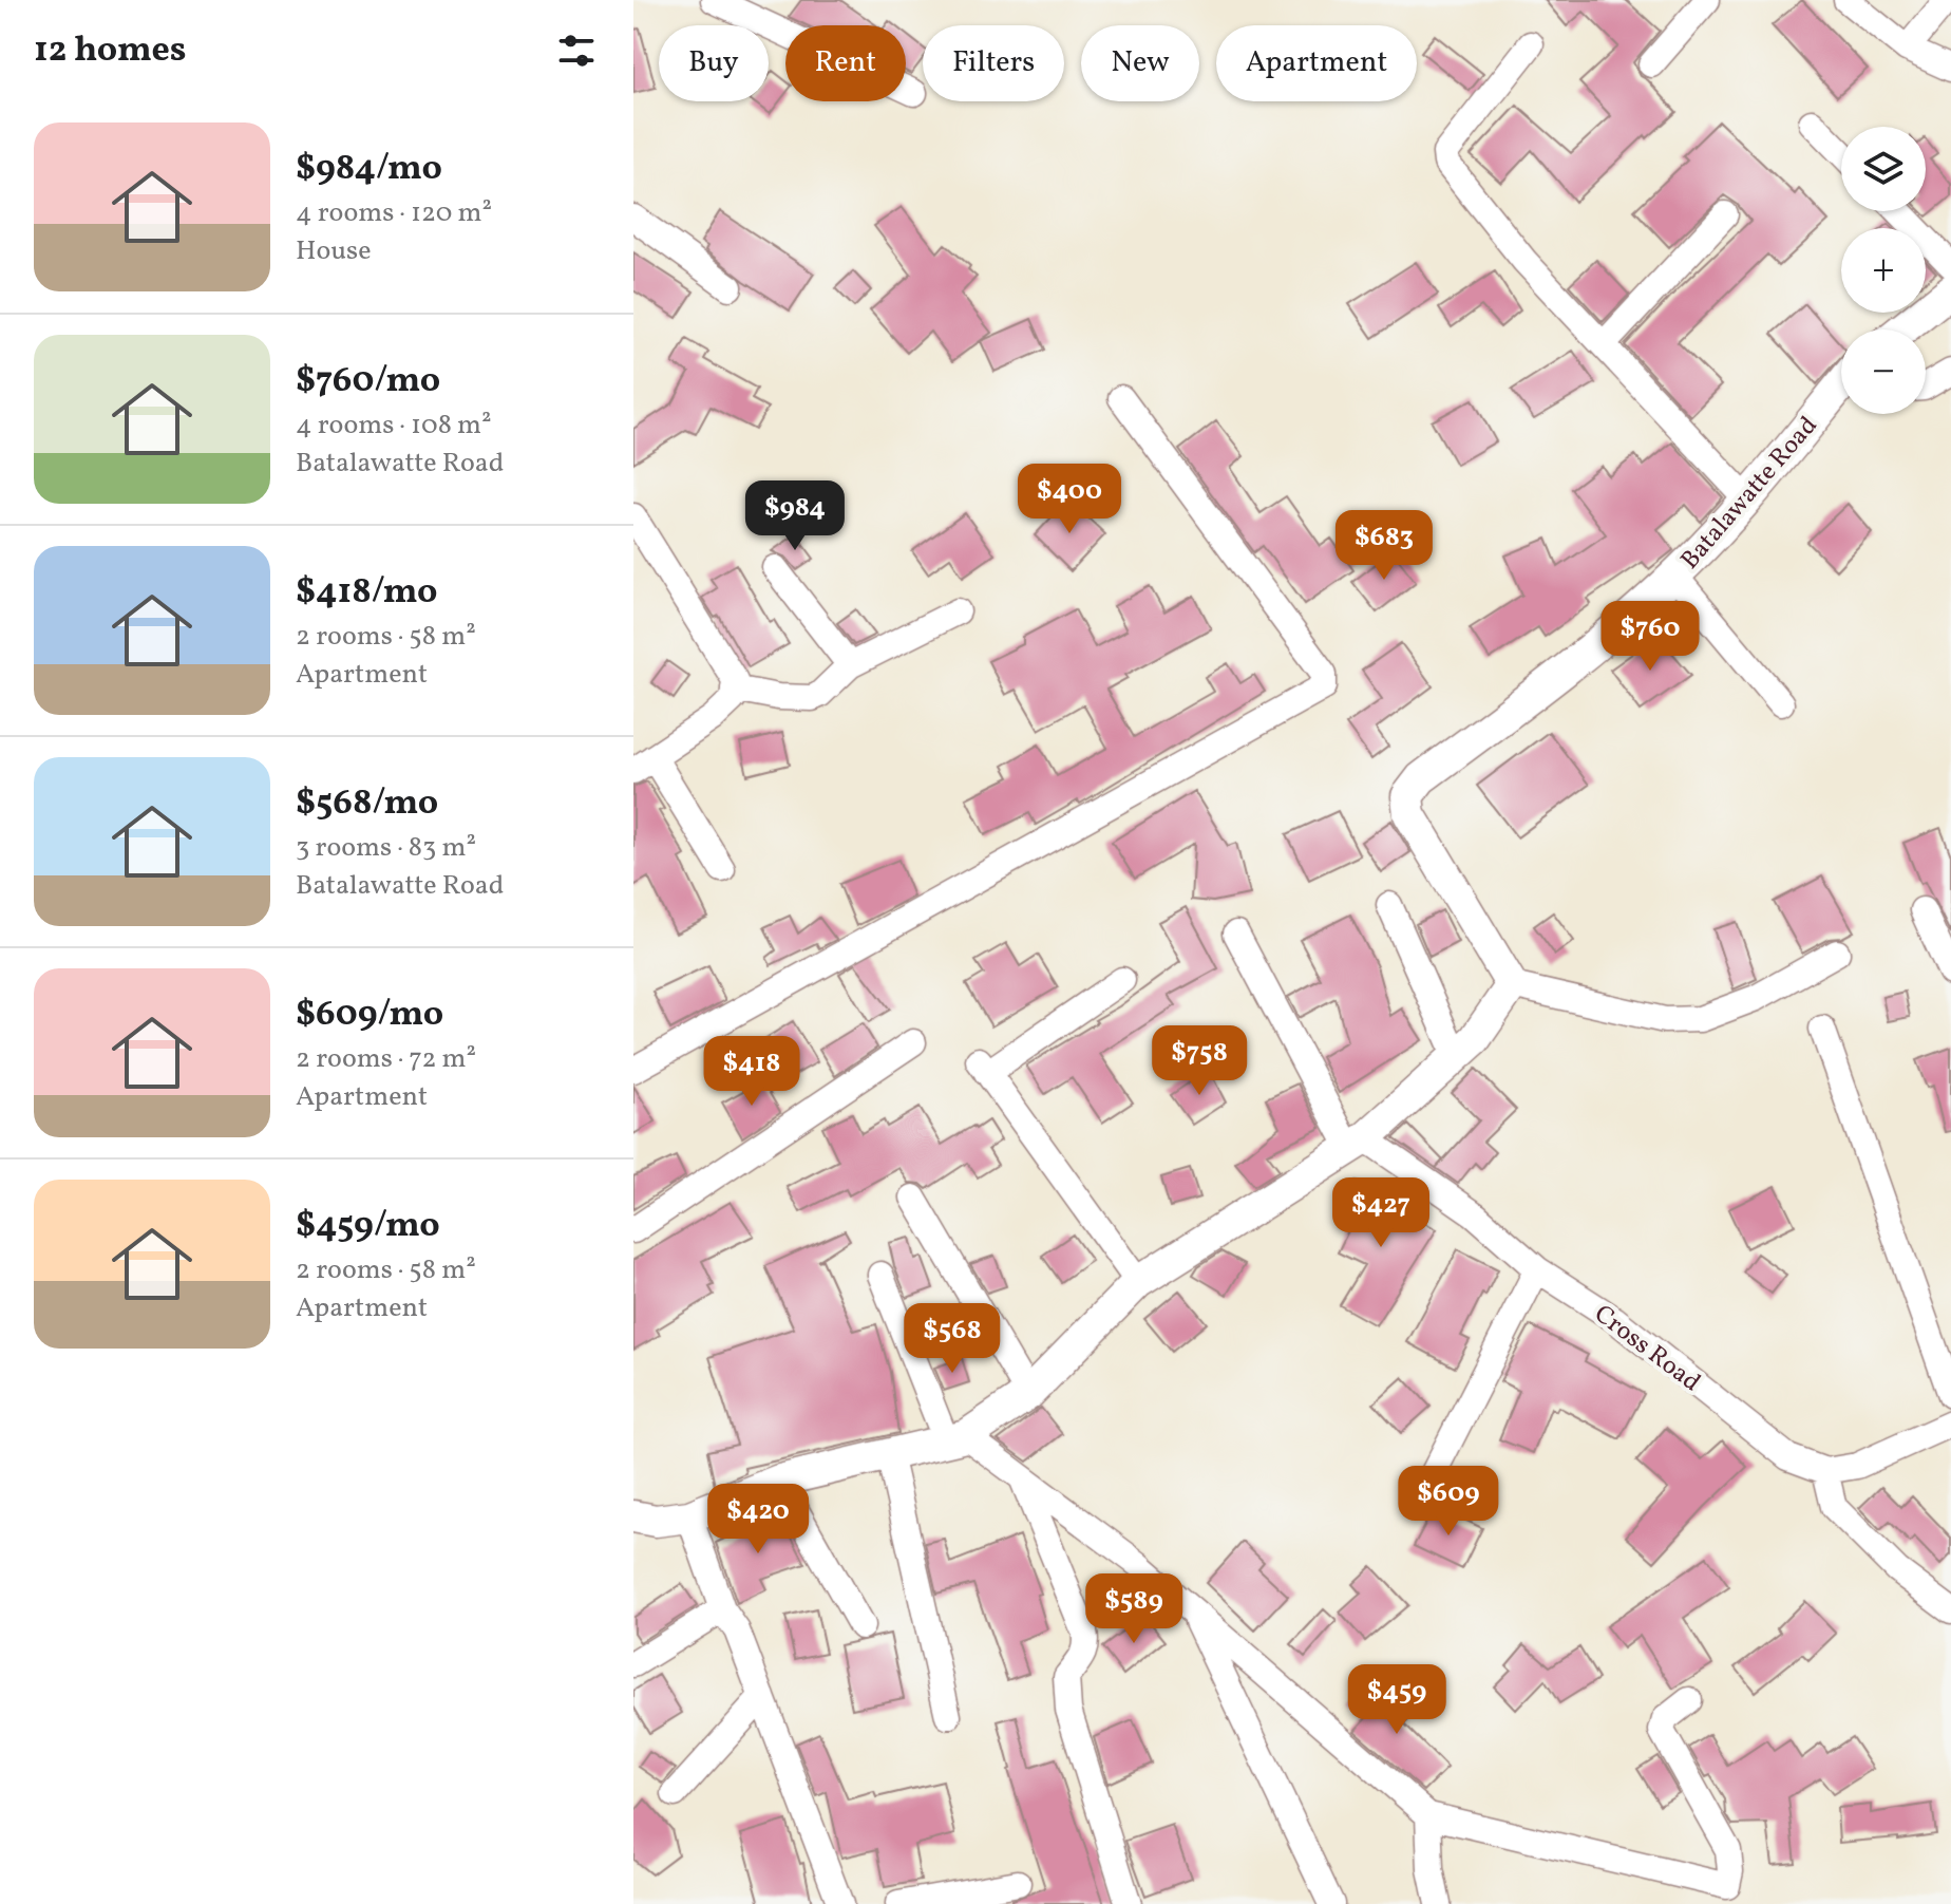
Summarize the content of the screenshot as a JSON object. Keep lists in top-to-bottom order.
{
  "streets": {
    "street": ["Batalawatte Road", "Cross Road"]
  },
  "page": {
    "heading": "12 homes",
    "chip": [
      "Buy",
      "Rent",
      "Filters",
      "New",
      "Apartment"
    ],
    "list": [
      {
        "name": "$984/mo",
        "note": "4 rooms · 120 m² · House"
      },
      {
        "name": "$760/mo",
        "note": "4 rooms · 108 m² · Batalawatte Road"
      },
      {
        "name": "$418/mo",
        "note": "2 rooms · 58 m² · Apartment"
      },
      {
        "name": "$568/mo",
        "note": "3 rooms · 83 m² · Batalawatte Road"
      },
      {
        "name": "$609/mo",
        "note": "2 rooms · 72 m² · Apartment"
      },
      {
        "name": "$459/mo",
        "note": "2 rooms · 58 m² · Apartment"
      }
    ],
    "map_buttons": ["+", "−"],
    "price": [
      "$400",
      "$984",
      "$683",
      "$760",
      "$758",
      "$418",
      "$427",
      "$568",
      "$609",
      "$420",
      "$589",
      "$459"
    ]
  }
}
